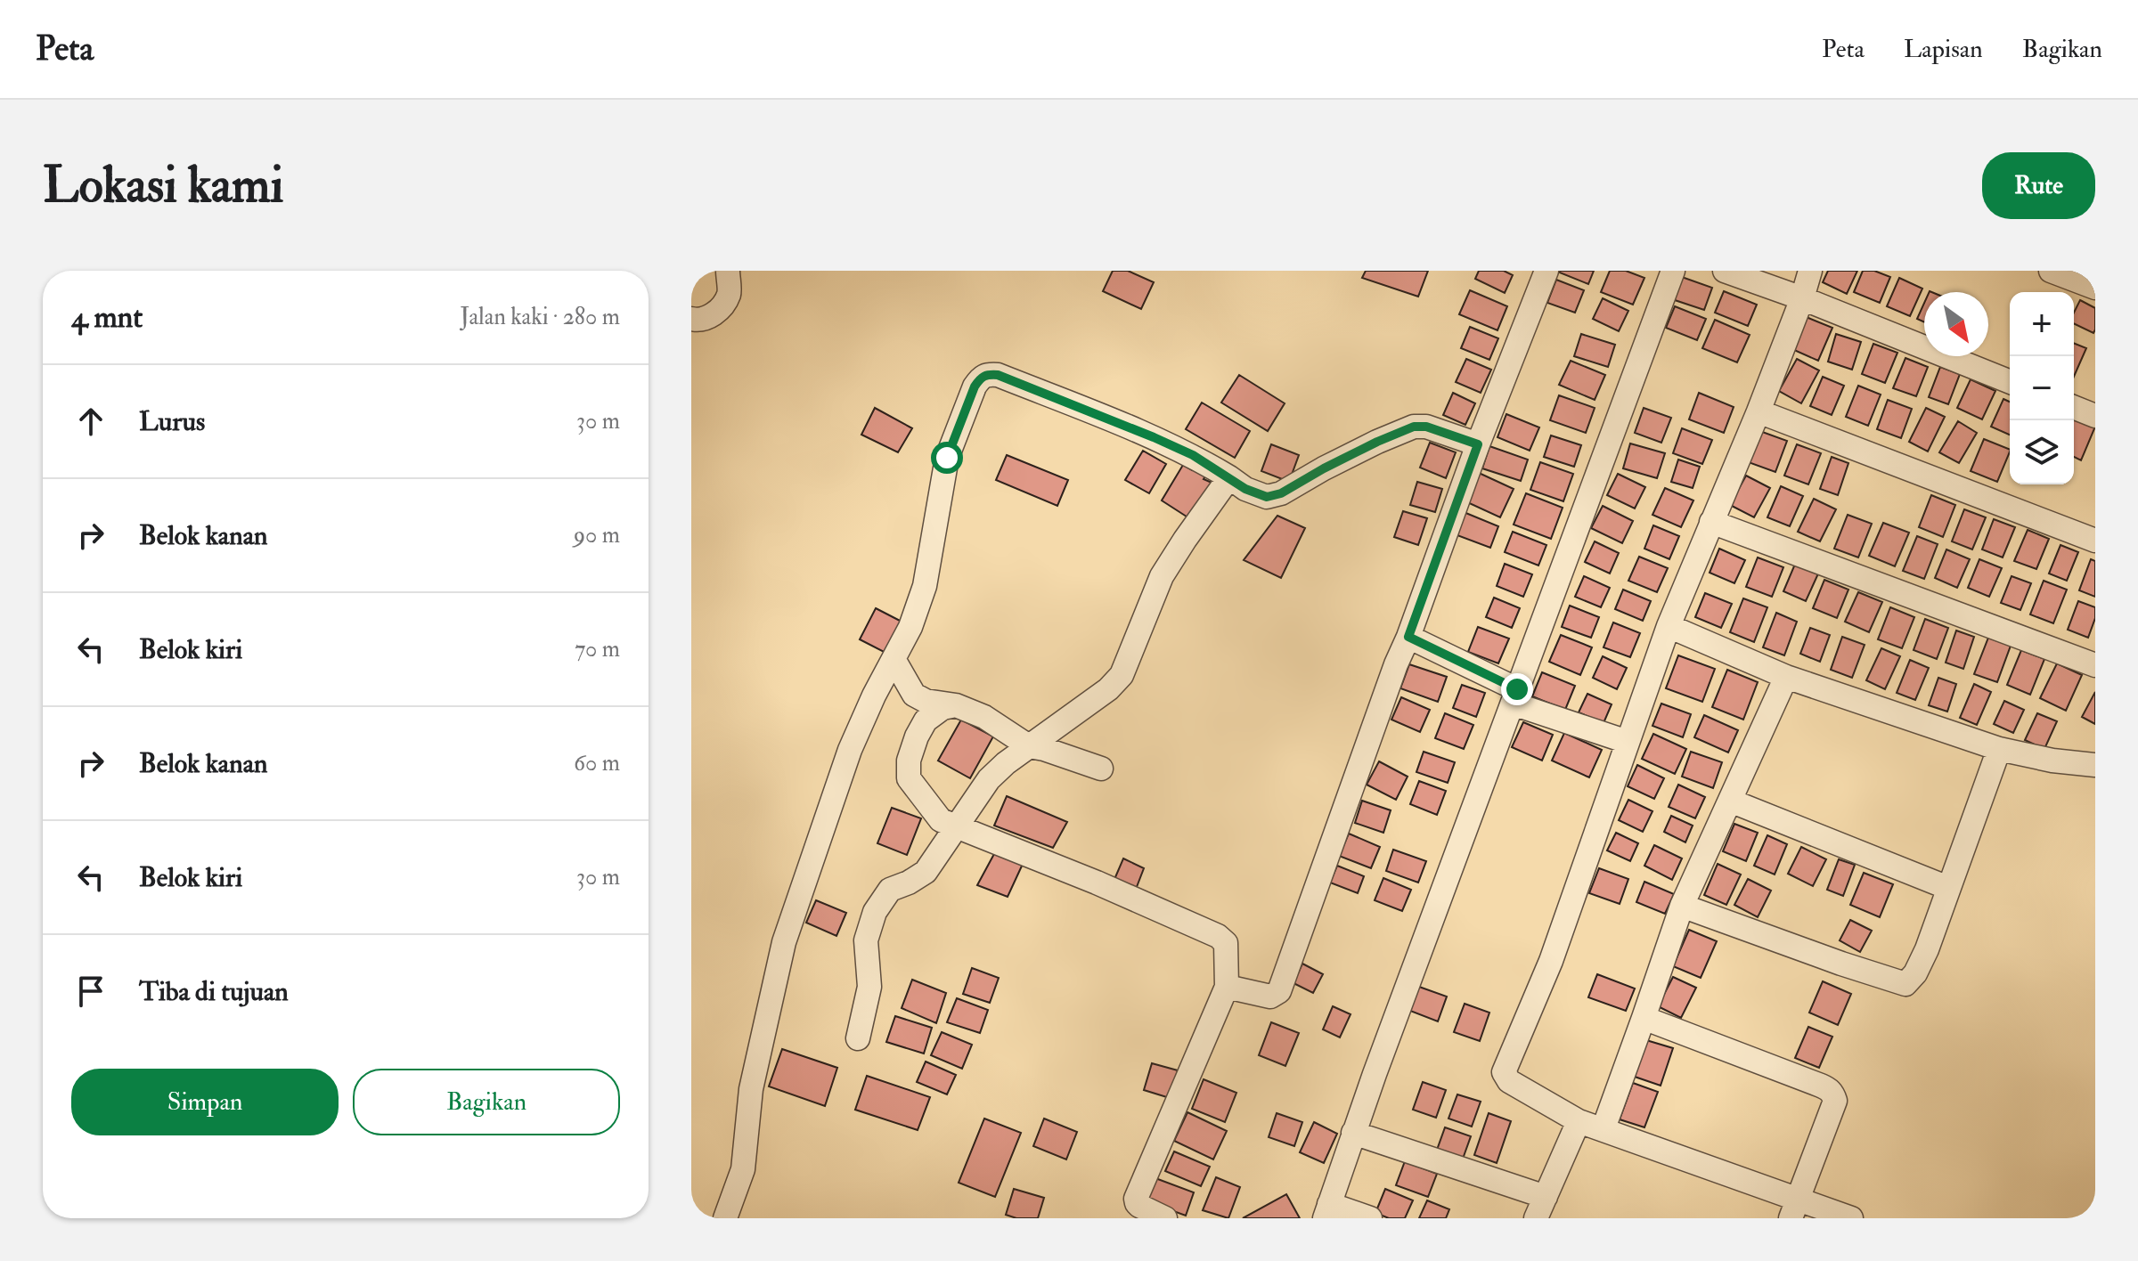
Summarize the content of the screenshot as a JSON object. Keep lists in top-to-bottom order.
{
  "north": "bottom right",
  "page": {
    "header": "Peta",
    "nav": ["Peta", "Lapisan", "Bagikan"],
    "buttons": [
      "Rute",
      ["Simpan", "Bagikan"]
    ],
    "title": "Lokasi kami",
    "heading": ["4 mnt", "Jalan kaki · 280 m"],
    "map_buttons": ["+", "−"],
    "list": [
      ["Lurus", "30 m"],
      ["Belok kanan", "90 m"],
      ["Belok kiri", "70 m"],
      ["Belok kanan", "60 m"],
      ["Belok kiri", "30 m"],
      "Tiba di tujuan"
    ]
  }
}
